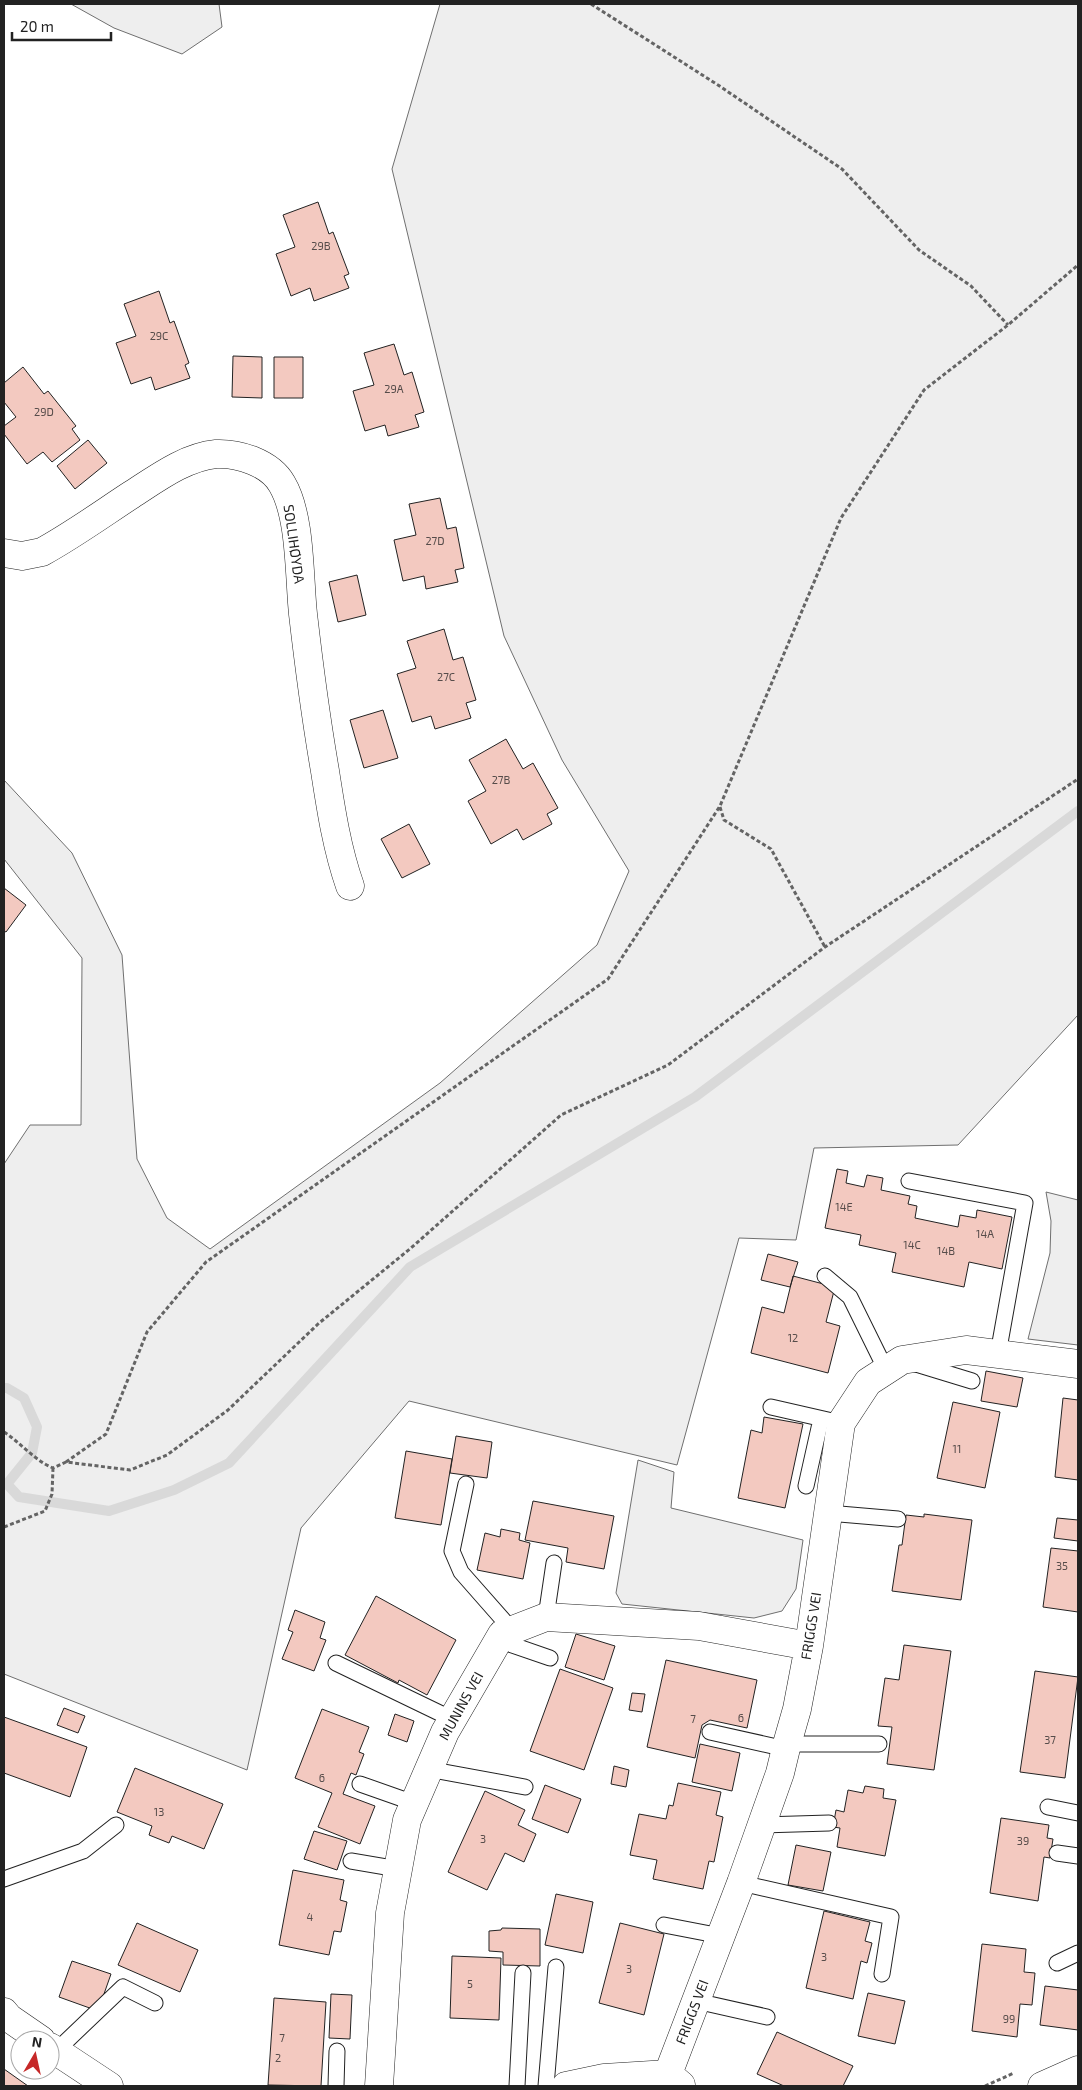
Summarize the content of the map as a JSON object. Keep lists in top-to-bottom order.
{
  "streets": {
    "street": ["SOLLIHØYDA", "FRIGGS VEI", "MUNINS VEI"]
  },
  "house_numbers": [
    "29B",
    "29C",
    "29A",
    "29D",
    "27D",
    "27C",
    "27B",
    "14E",
    "14A",
    "14C",
    "14B",
    "12",
    "11",
    "35",
    "6",
    "7",
    "37",
    "6",
    "13",
    "3",
    "39",
    "4",
    "3",
    "3",
    "5",
    "99",
    "7",
    "2"
  ],
  "scale_bar": "20 m",
  "north": "top"
}
